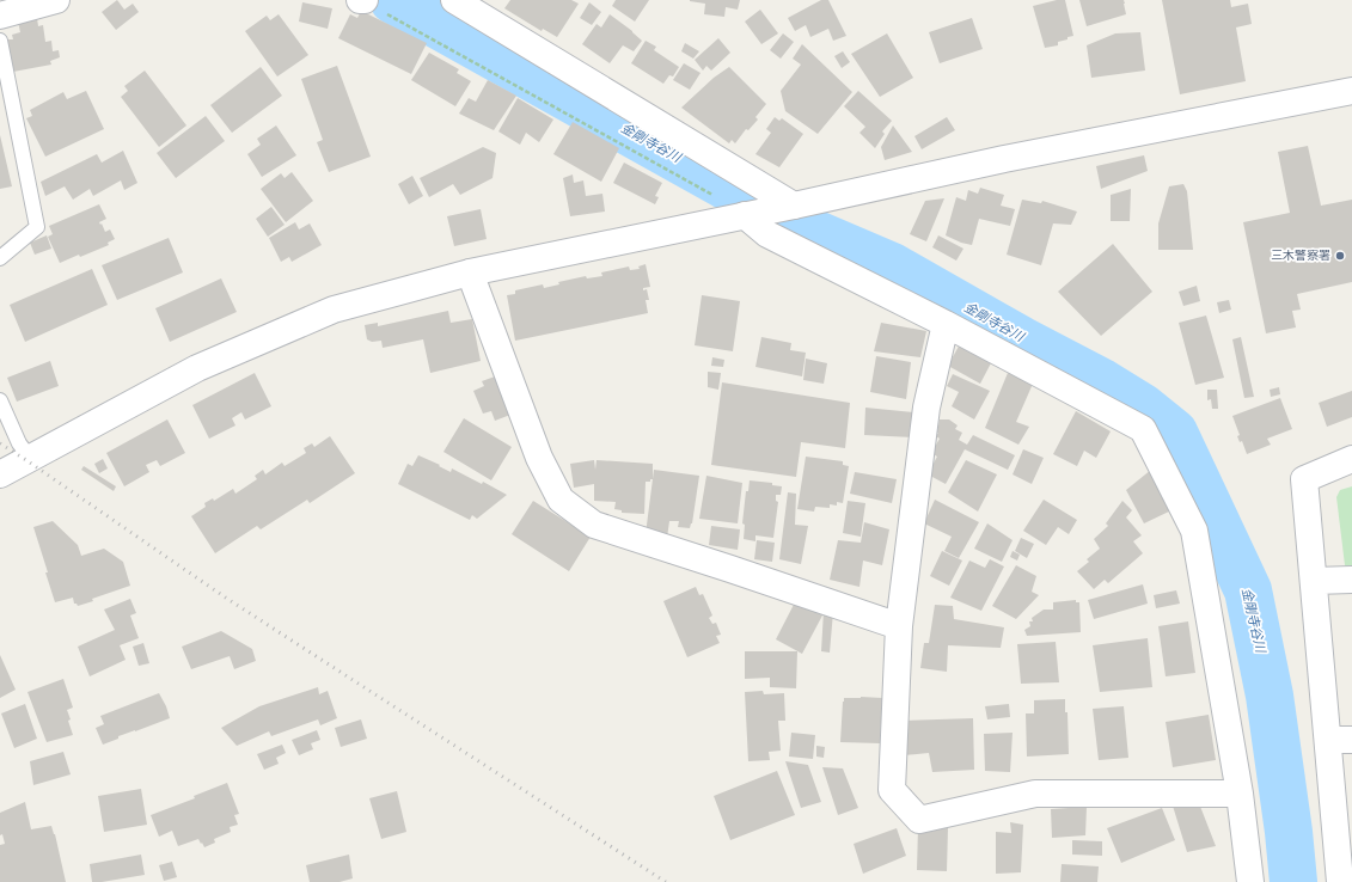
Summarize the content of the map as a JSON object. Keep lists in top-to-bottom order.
{
  "water": ["金剛寺谷川"],
  "places": ["三木警察署"]
}
